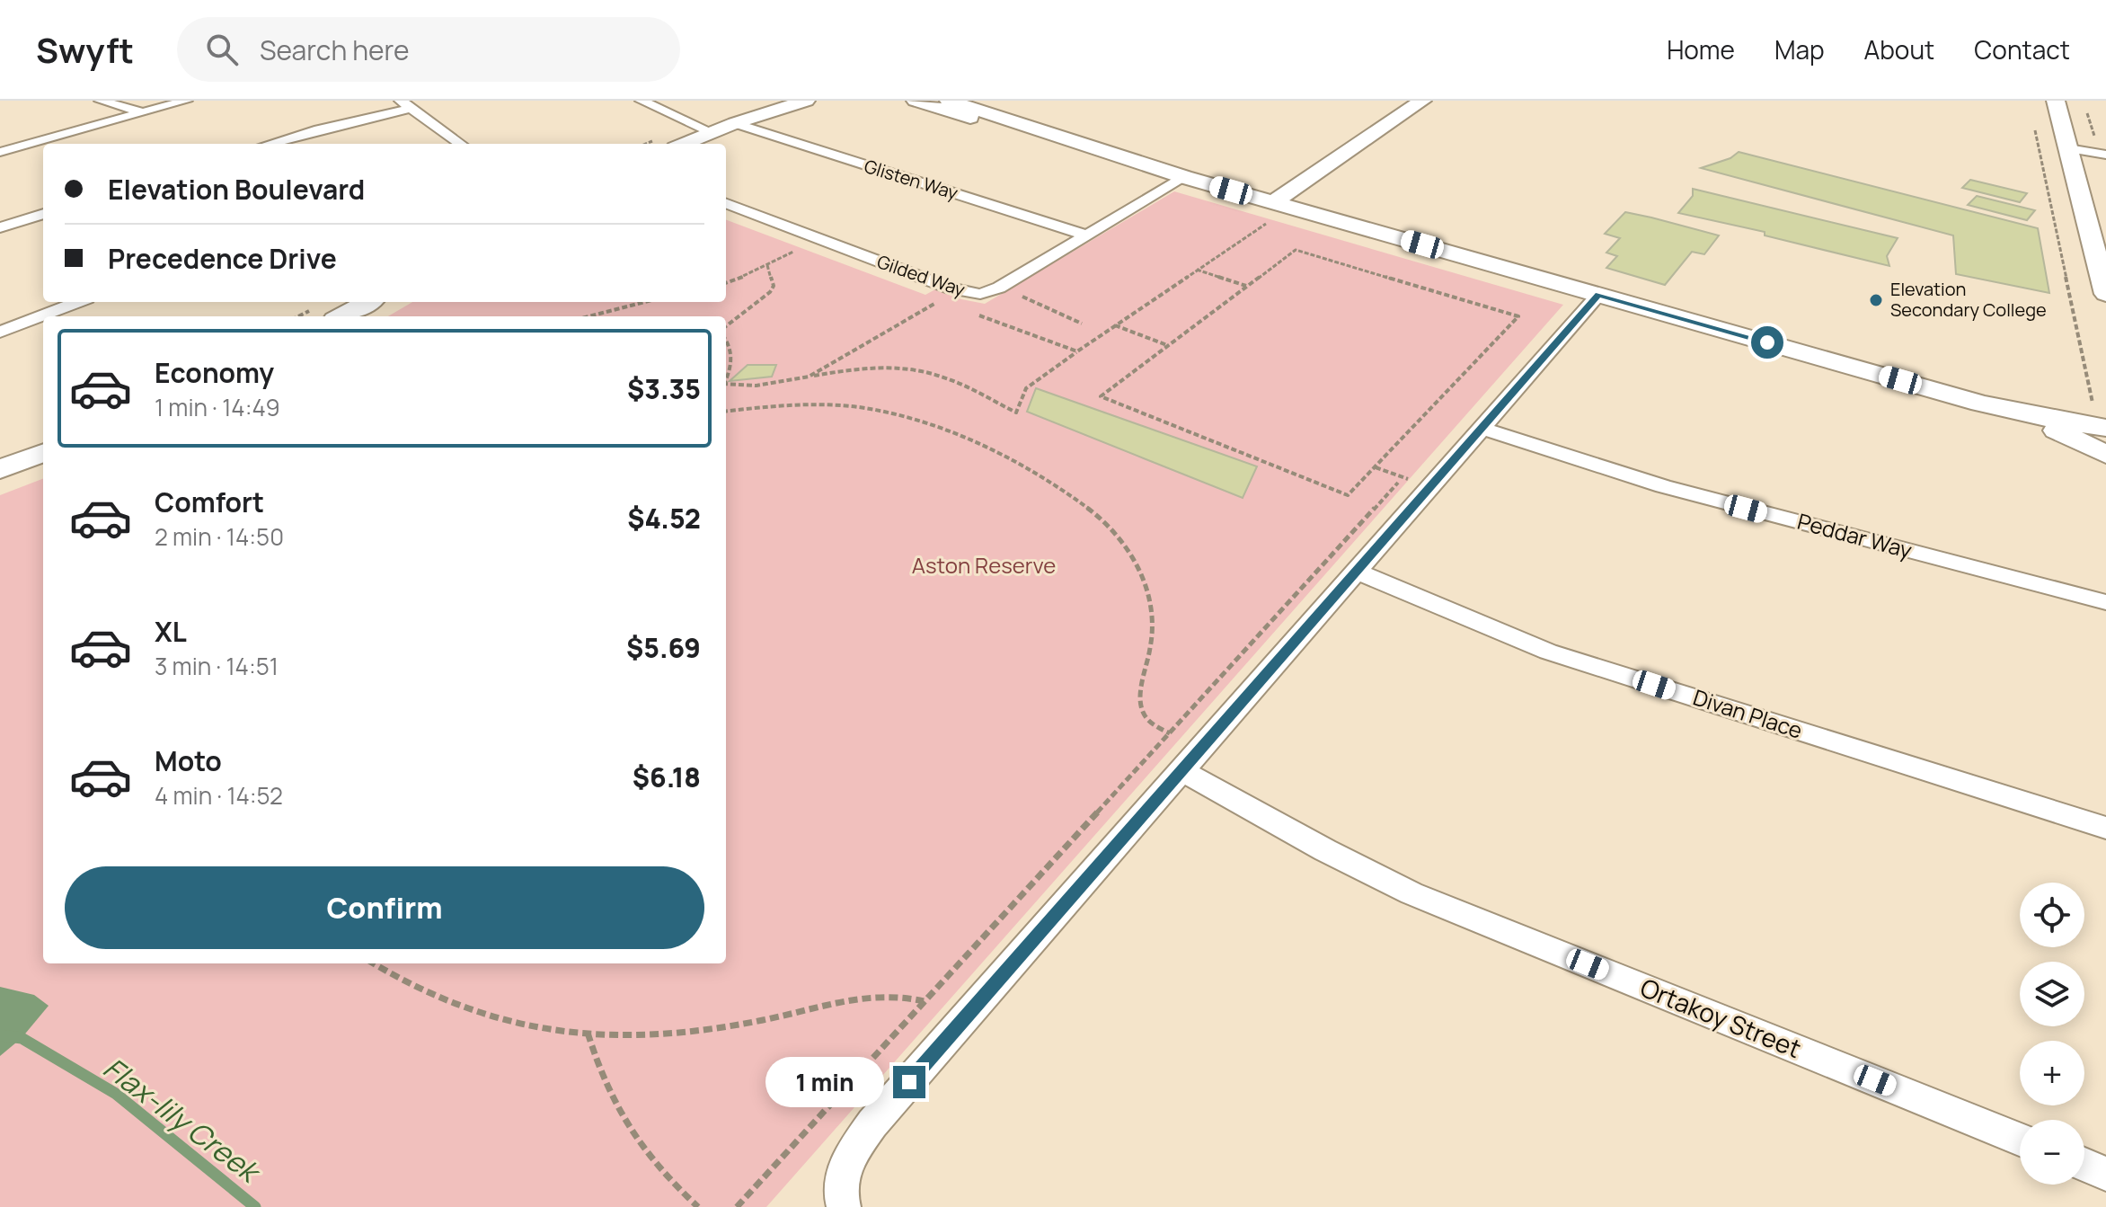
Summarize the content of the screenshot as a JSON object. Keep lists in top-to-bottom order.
{
  "streets": {
    "street": [
      "Glisten Way",
      "Gilded Way",
      "Peddar Way",
      "Divan Place",
      "Ortakoy Street"
    ]
  },
  "crossings": [
    ["Glisten Way", "Gilded Way"]
  ],
  "water": ["Flax-lily Creek"],
  "parks": ["Aston Reserve"],
  "places": ["Elevation Secondary College"],
  "page": {
    "header": "Swyft",
    "search": "Search here",
    "nav": [
      "Home",
      "Map",
      "About",
      "Contact"
    ],
    "banner": ["Elevation Boulevard", "Precedence Drive"],
    "list": [
      {
        "name": "Economy",
        "note": "1 min · 14:49",
        "value": "$3.35"
      },
      {
        "name": "Comfort",
        "note": "2 min · 14:50",
        "value": "$4.52"
      },
      {
        "name": "XL",
        "note": "3 min · 14:51",
        "value": "$5.69"
      },
      {
        "name": "Moto",
        "note": "4 min · 14:52",
        "value": "$6.18"
      }
    ],
    "buttons": "Confirm",
    "map_buttons": ["+", "−"],
    "bubble": "1 min"
  }
}
